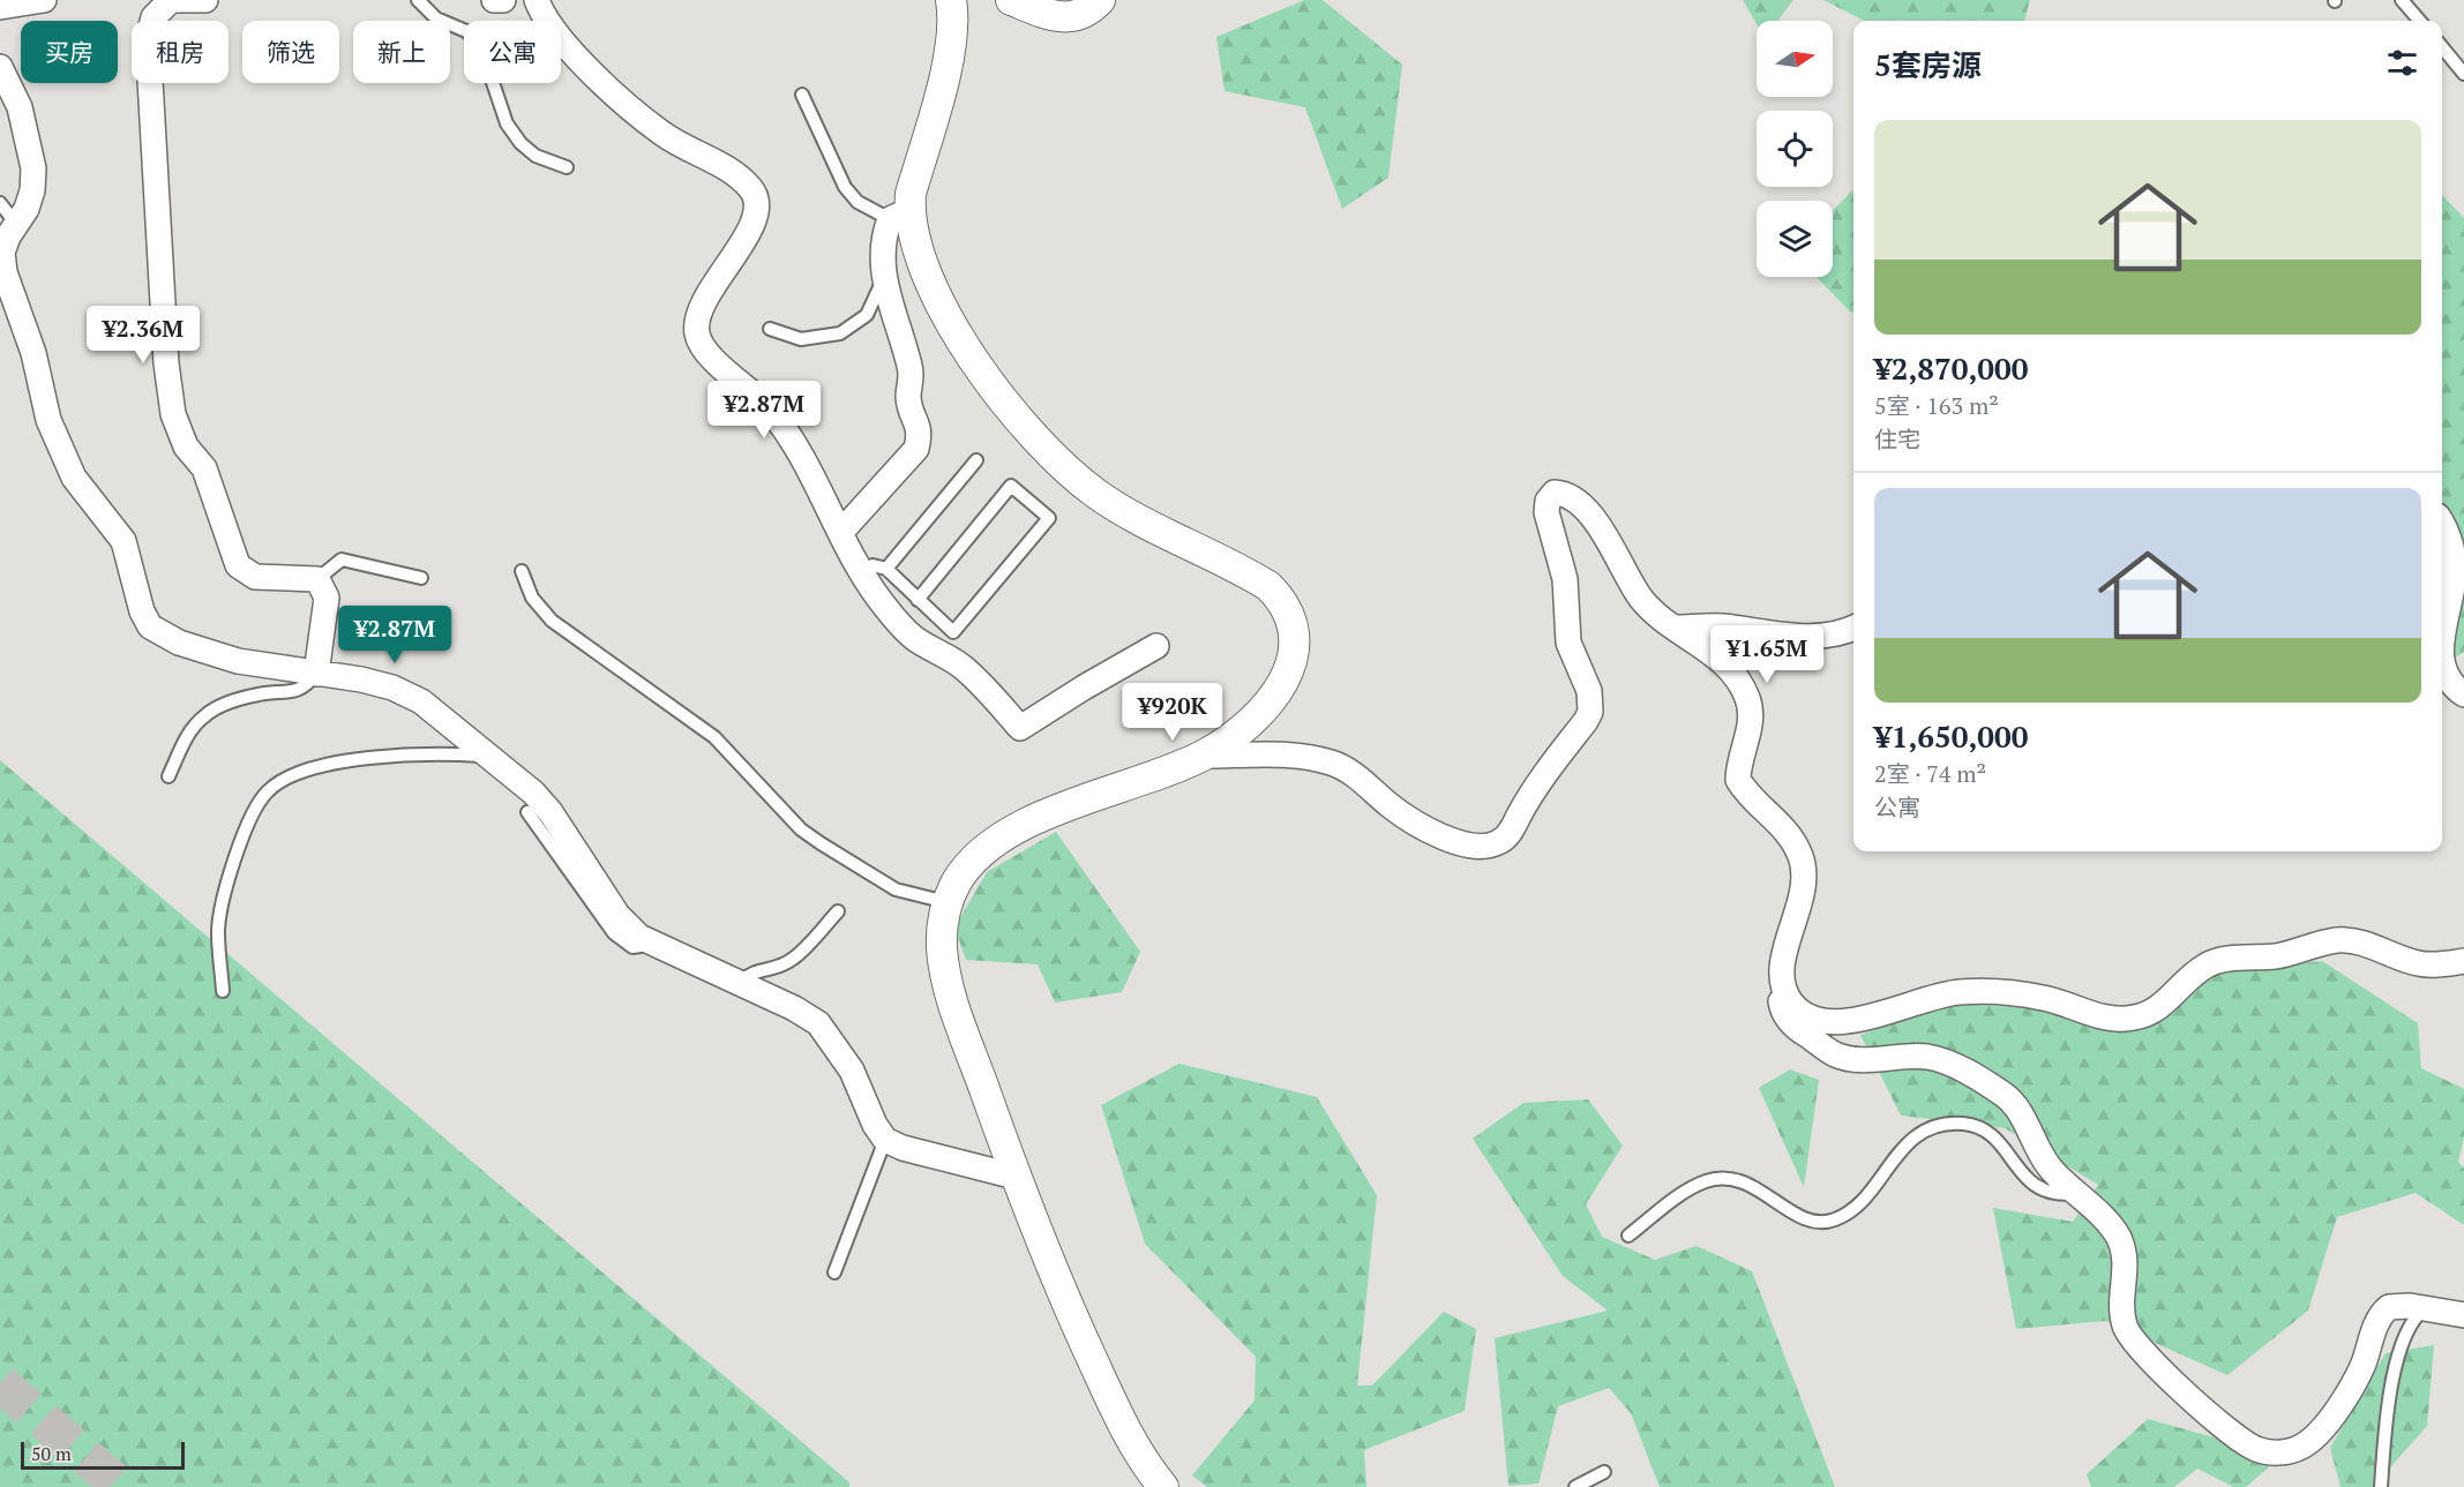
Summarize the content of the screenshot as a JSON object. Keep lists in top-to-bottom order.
{
  "scale_bar": "50 m",
  "north": "right",
  "page": {
    "chip": [
      "买房",
      "租房",
      "筛选",
      "新上",
      "公寓"
    ],
    "heading": "5套房源",
    "list": [
      {
        "name": "¥2,870,000",
        "note": "5室 · 163 m² · 住宅"
      },
      {
        "name": "¥1,650,000",
        "note": "2室 · 74 m² · 公寓"
      }
    ],
    "price": [
      "¥2.36M",
      "¥2.87M",
      "¥2.87M",
      "¥1.65M",
      "¥920K"
    ],
    "scale": "50 m"
  }
}
